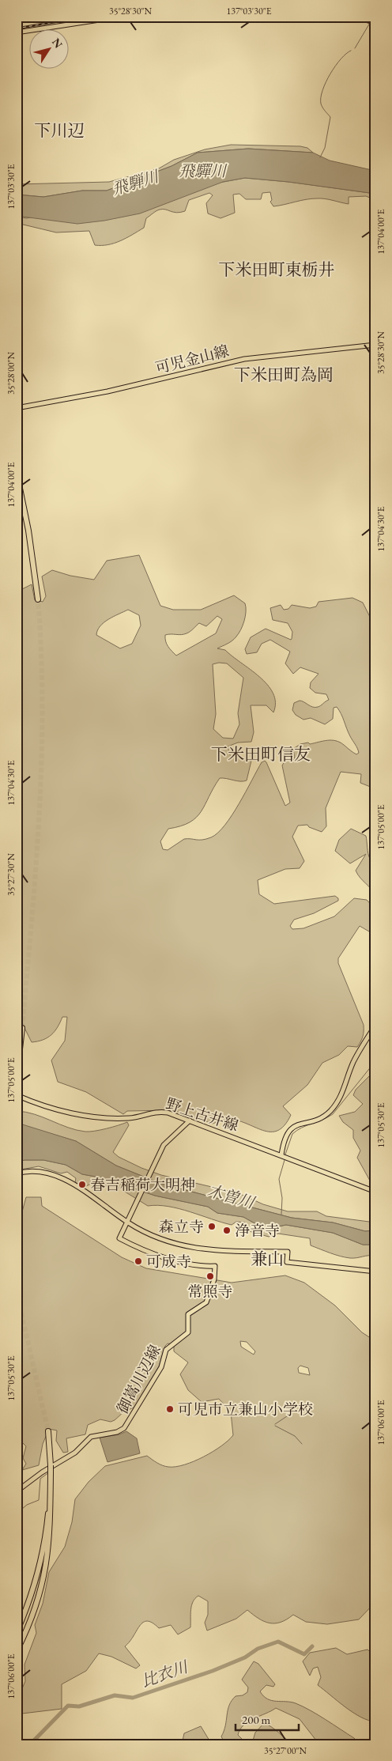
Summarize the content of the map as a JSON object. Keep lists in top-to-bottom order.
{
  "streets": {
    "main road": ["可児金山線", "野上古井線", "御嵩川辺線"]
  },
  "crossings": [
    ["野上古井線", "御嵩川辺線"]
  ],
  "districts": [
    "下川辺",
    "下米田町東栃井",
    "下米田町為岡",
    "下米田町信友",
    "兼山"
  ],
  "water": [
    "飛驒川",
    "飛騨川",
    "木曽川",
    "比衣川"
  ],
  "places": [
    "春吉稲荷大明神",
    "森立寺",
    "浄音寺",
    "可成寺",
    "常照寺",
    "可児市立兼山小学校"
  ],
  "scale_bar": "200 m",
  "north": "top right",
  "coordinates": [
    "35°28'30\"N",
    "137°03'30\"E",
    "137°04'00\"E",
    "35°28'00\"N",
    "137°04'30\"E",
    "137°05'00\"E",
    "35°27'30\"N",
    "137°05'30\"E",
    "137°06'00\"E",
    "35°27'00\"N"
  ]
}
